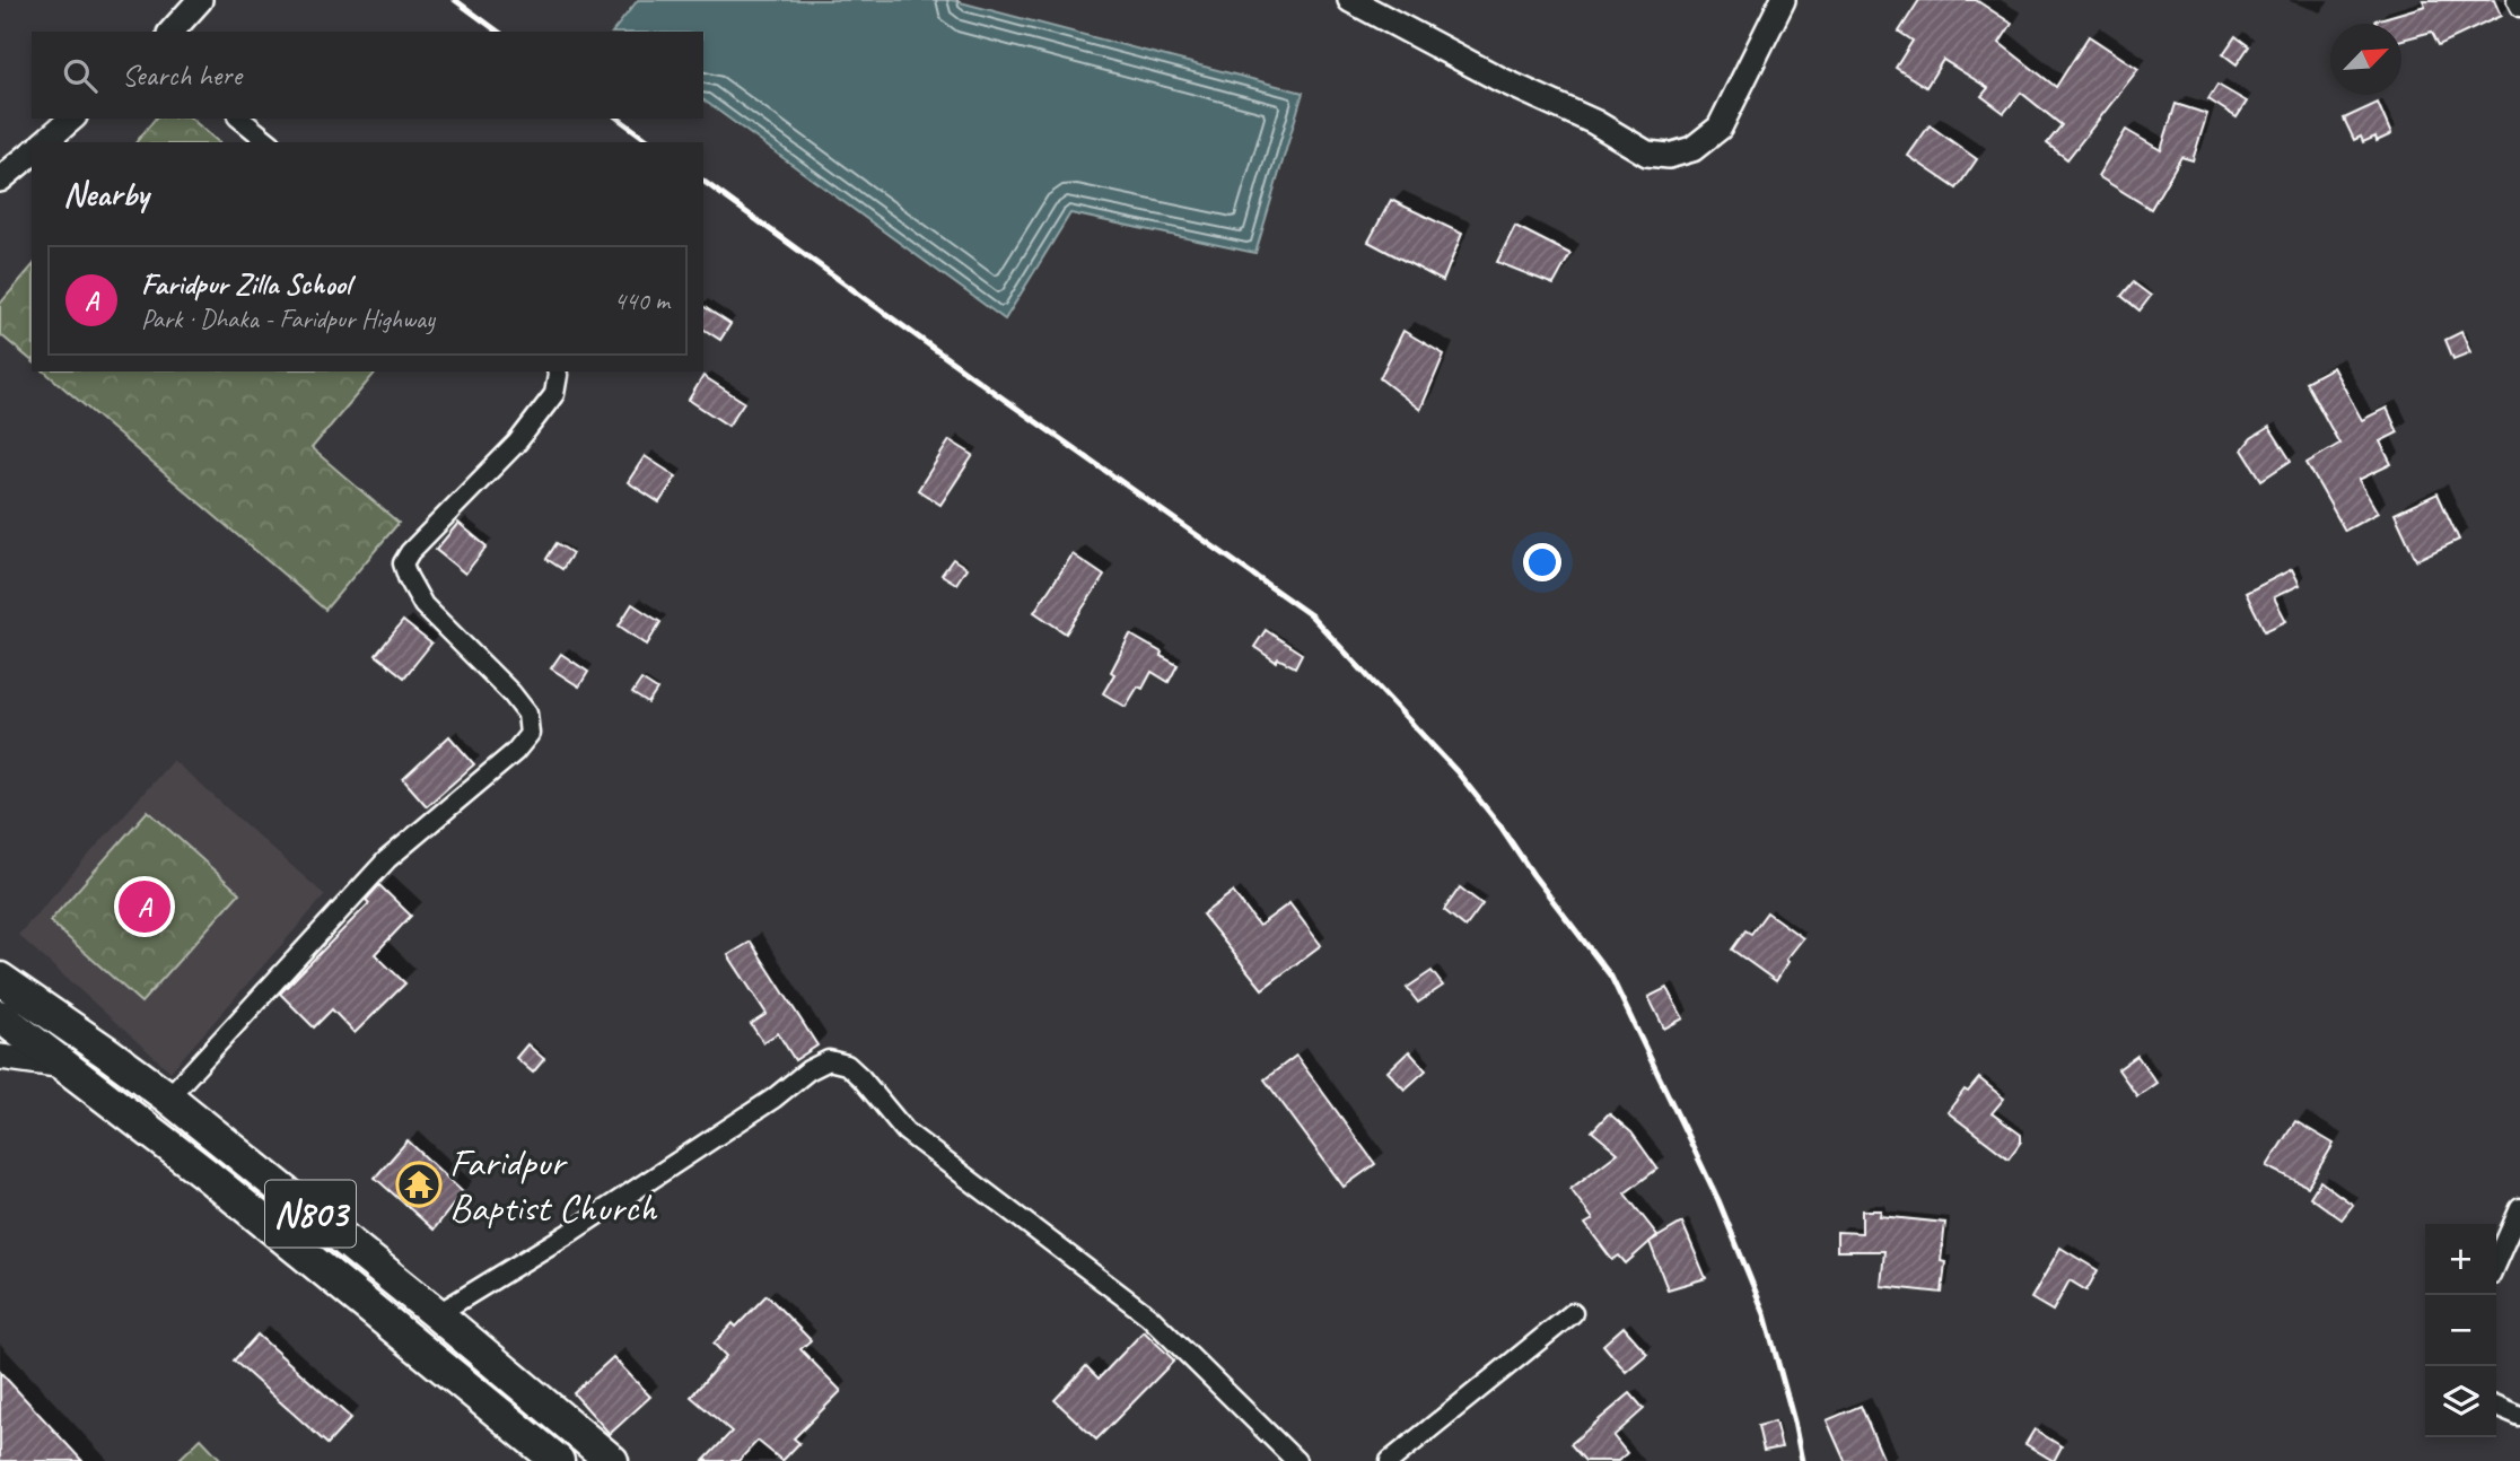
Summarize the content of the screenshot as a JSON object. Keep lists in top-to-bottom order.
{
  "streets": {
    "highway": ["N803"]
  },
  "places": {
    "temple": ["Faridpur Baptist Church"]
  },
  "north": "top right",
  "page": {
    "search": "Search here",
    "heading": "Nearby",
    "list": [
      {
        "mark": "A",
        "name": "Faridpur Zilla School",
        "note": "Park · Dhaka - Faridpur Highway",
        "value": "440 m"
      }
    ],
    "pins": "A",
    "map_buttons": ["+", "−"]
  }
}
